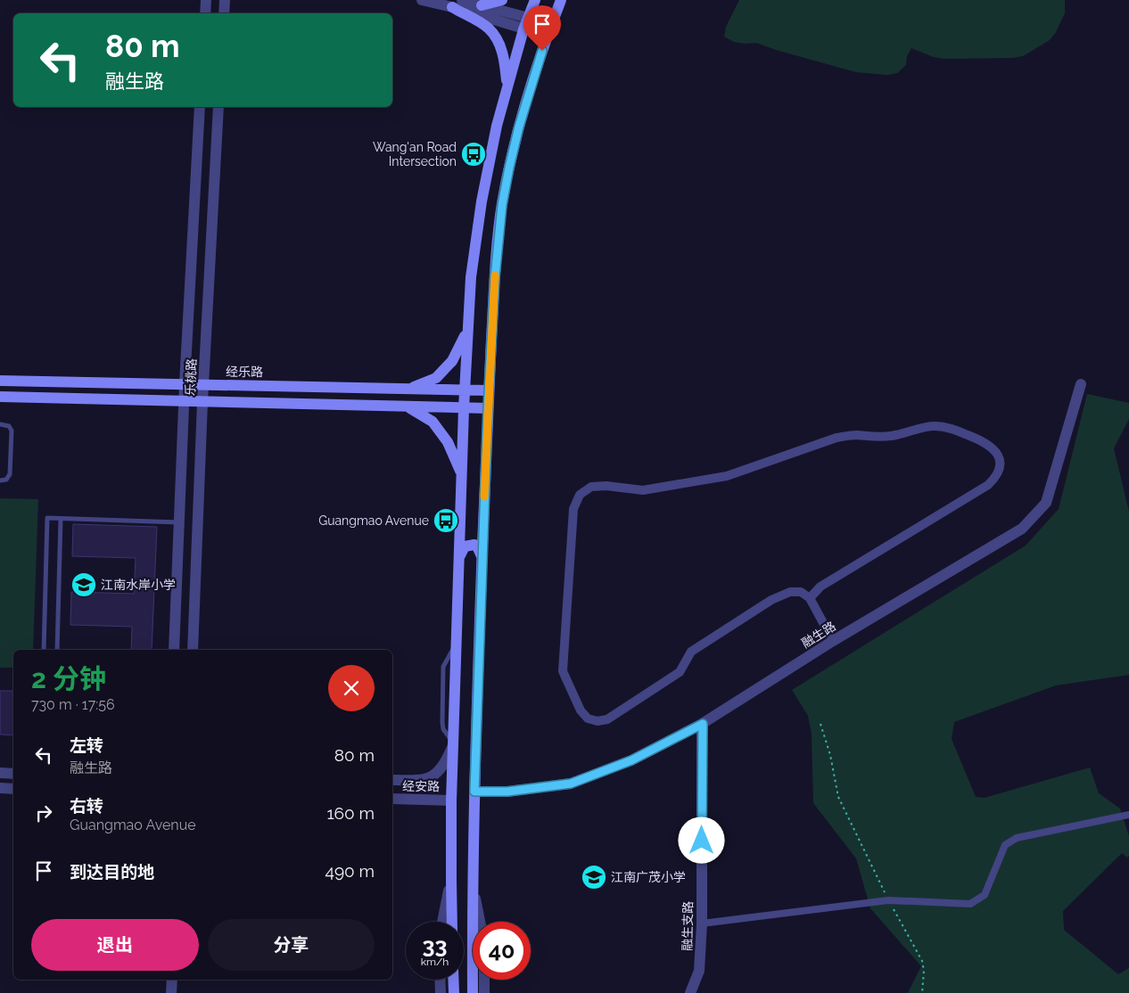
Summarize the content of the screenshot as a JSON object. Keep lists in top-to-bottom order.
{
  "streets": {
    "main road": ["经乐路"],
    "street": [
      "乐桃路",
      "融生路",
      "经安路",
      "融生支路"
    ]
  },
  "crossings": [
    ["经乐路", "乐桃路"],
    ["融生路", "融生支路"]
  ],
  "places": {
    "bus stop": ["Wang'an Road Intersection", "Guangmao Avenue"],
    "school or university": ["江南水岸小学", "江南广茂小学"]
  },
  "page": {
    "turn": ["80 m", "融生路"],
    "heading": ["2 分钟", "730 m · 17:56"],
    "list": [
      {
        "name": "左转",
        "note": "融生路",
        "value": "80 m"
      },
      {
        "name": "右转",
        "note": "Guangmao Avenue",
        "value": "160 m"
      },
      {
        "name": "到达目的地",
        "value": "490 m"
      }
    ],
    "buttons": ["退出", "分享"],
    "speed": "33 km/h",
    "limit": "40"
  }
}
